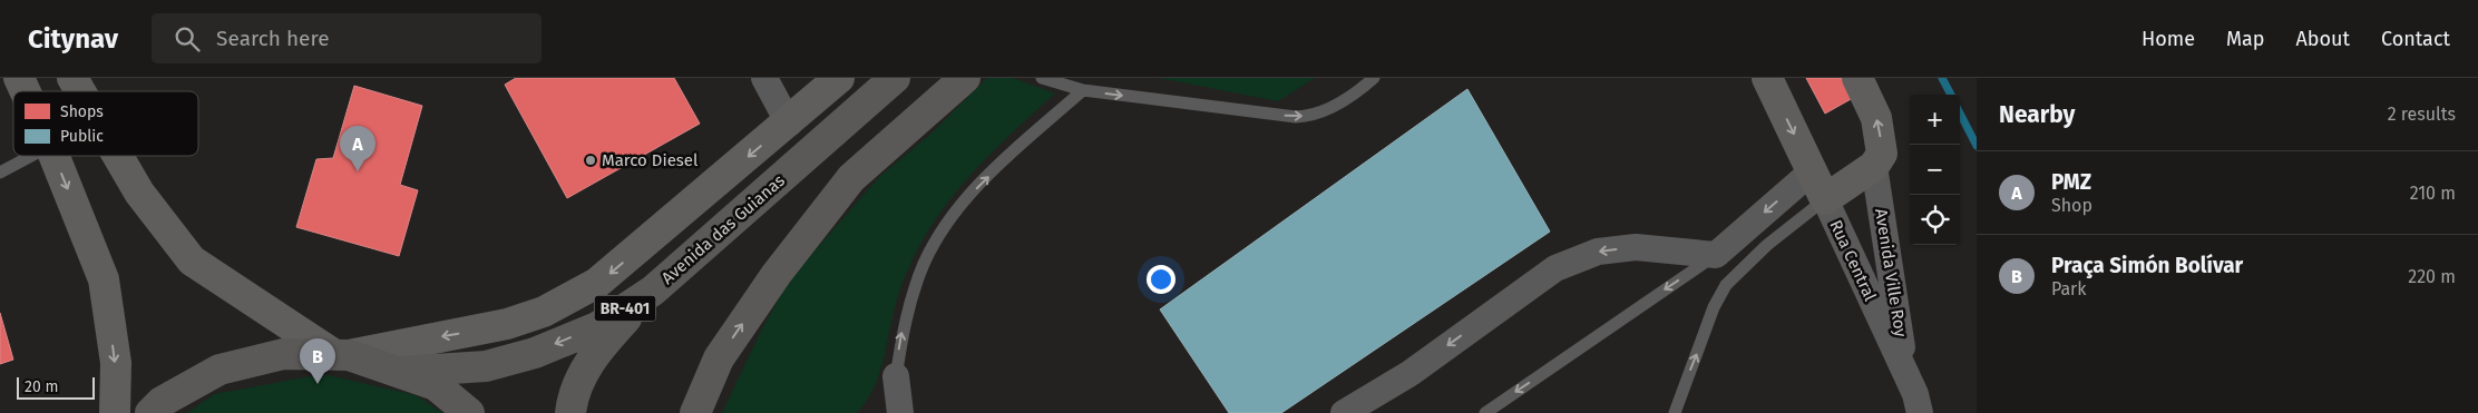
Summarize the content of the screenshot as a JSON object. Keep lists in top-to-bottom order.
{
  "streets": {
    "highway": ["Avenida das Guianas", "BR-401"],
    "main road": ["Avenida Ville Roy"],
    "street": ["Rua Central"]
  },
  "crossings": [
    ["Rua Central", "Avenida Ville Roy"]
  ],
  "one_way": ["Avenida das Guianas"],
  "places": ["Marco Diesel"],
  "legend": ["Shops", "Public"],
  "scale_bar": "20 m",
  "page": {
    "header": "Citynav",
    "search": "Search here",
    "nav": [
      "Home",
      "Map",
      "About",
      "Contact"
    ],
    "heading": ["Nearby", "2 results"],
    "map_buttons": ["+", "−"],
    "pins": ["A", "B"],
    "list": [
      {
        "mark": "A",
        "name": "PMZ",
        "note": "Shop",
        "value": "210 m"
      },
      {
        "mark": "B",
        "name": "Praça Simón Bolívar",
        "note": "Park",
        "value": "220 m"
      }
    ],
    "scale": "20 m"
  }
}
